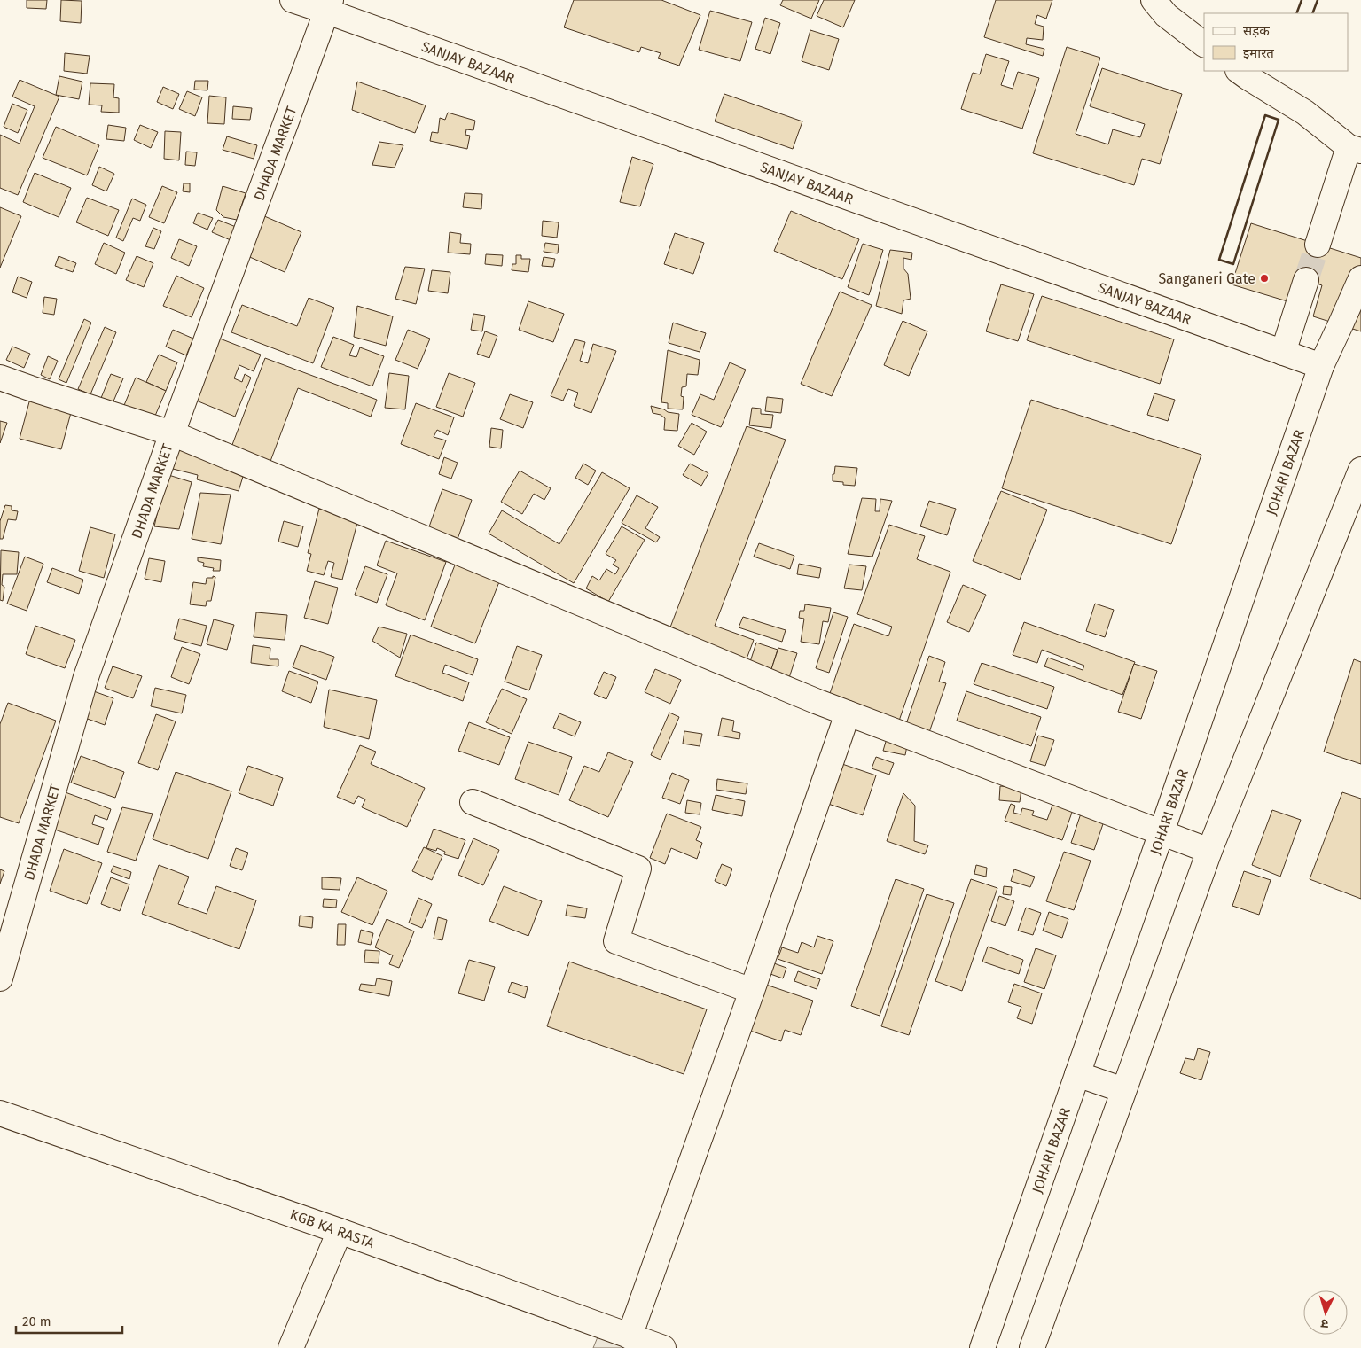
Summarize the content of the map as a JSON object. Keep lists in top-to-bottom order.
{
  "streets": {
    "street": [
      "SANJAY BAZAAR",
      "DHADA MARKET",
      "JOHARI BAZAR",
      "KGB KA RASTA"
    ]
  },
  "crossings": [
    ["SANJAY BAZAAR", "DHADA MARKET"],
    ["SANJAY BAZAAR", "JOHARI BAZAR"]
  ],
  "places": ["Sanganeri Gate"],
  "legend": ["सड़क", "इमारत"],
  "scale_bar": "20 m",
  "north": "bottom"
}
